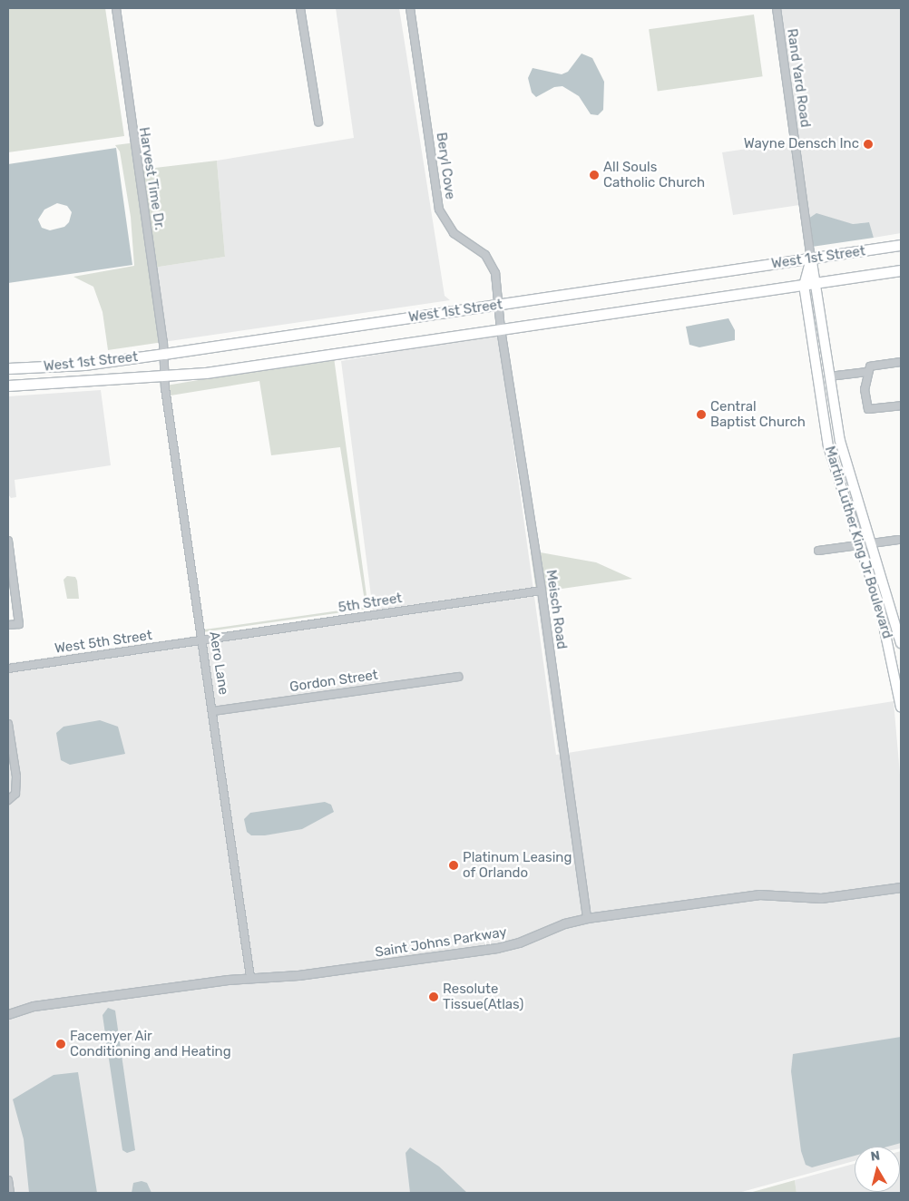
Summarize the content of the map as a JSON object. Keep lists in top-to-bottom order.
{
  "streets": {
    "main road": ["West 1st Street", "Martin Luther King Jr Boulevard"],
    "street": [
      "Rand Yard Road",
      "Beryl Cove",
      "Harvest Time Dr.",
      "5th Street",
      "Meisch Road",
      "West 5th Street",
      "Aero Lane",
      "Gordon Street",
      "Saint Johns Parkway"
    ]
  },
  "crossings": [
    ["Rand Yard Road", "West 1st Street"],
    ["Rand Yard Road", "Martin Luther King Jr Boulevard"],
    ["Beryl Cove", "West 1st Street"],
    ["Beryl Cove", "Meisch Road"],
    ["Harvest Time Dr.", "West 1st Street"],
    ["Harvest Time Dr.", "Aero Lane"],
    ["West 1st Street", "Martin Luther King Jr Boulevard"],
    ["West 1st Street", "Meisch Road"],
    ["West 1st Street", "Aero Lane"],
    ["5th Street", "Meisch Road"],
    ["5th Street", "West 5th Street"],
    ["5th Street", "Aero Lane"],
    ["Meisch Road", "Saint Johns Parkway"],
    ["West 5th Street", "Aero Lane"],
    ["Aero Lane", "Gordon Street"],
    ["Aero Lane", "Saint Johns Parkway"]
  ],
  "places": [
    "Wayne Densch Inc",
    "All Souls Catholic Church",
    "Central Baptist Church",
    "Platinum Leasing of Orlando",
    "Resolute Tissue(Atlas)",
    "Facemyer Air Conditioning and Heating"
  ],
  "north": "top"
}
